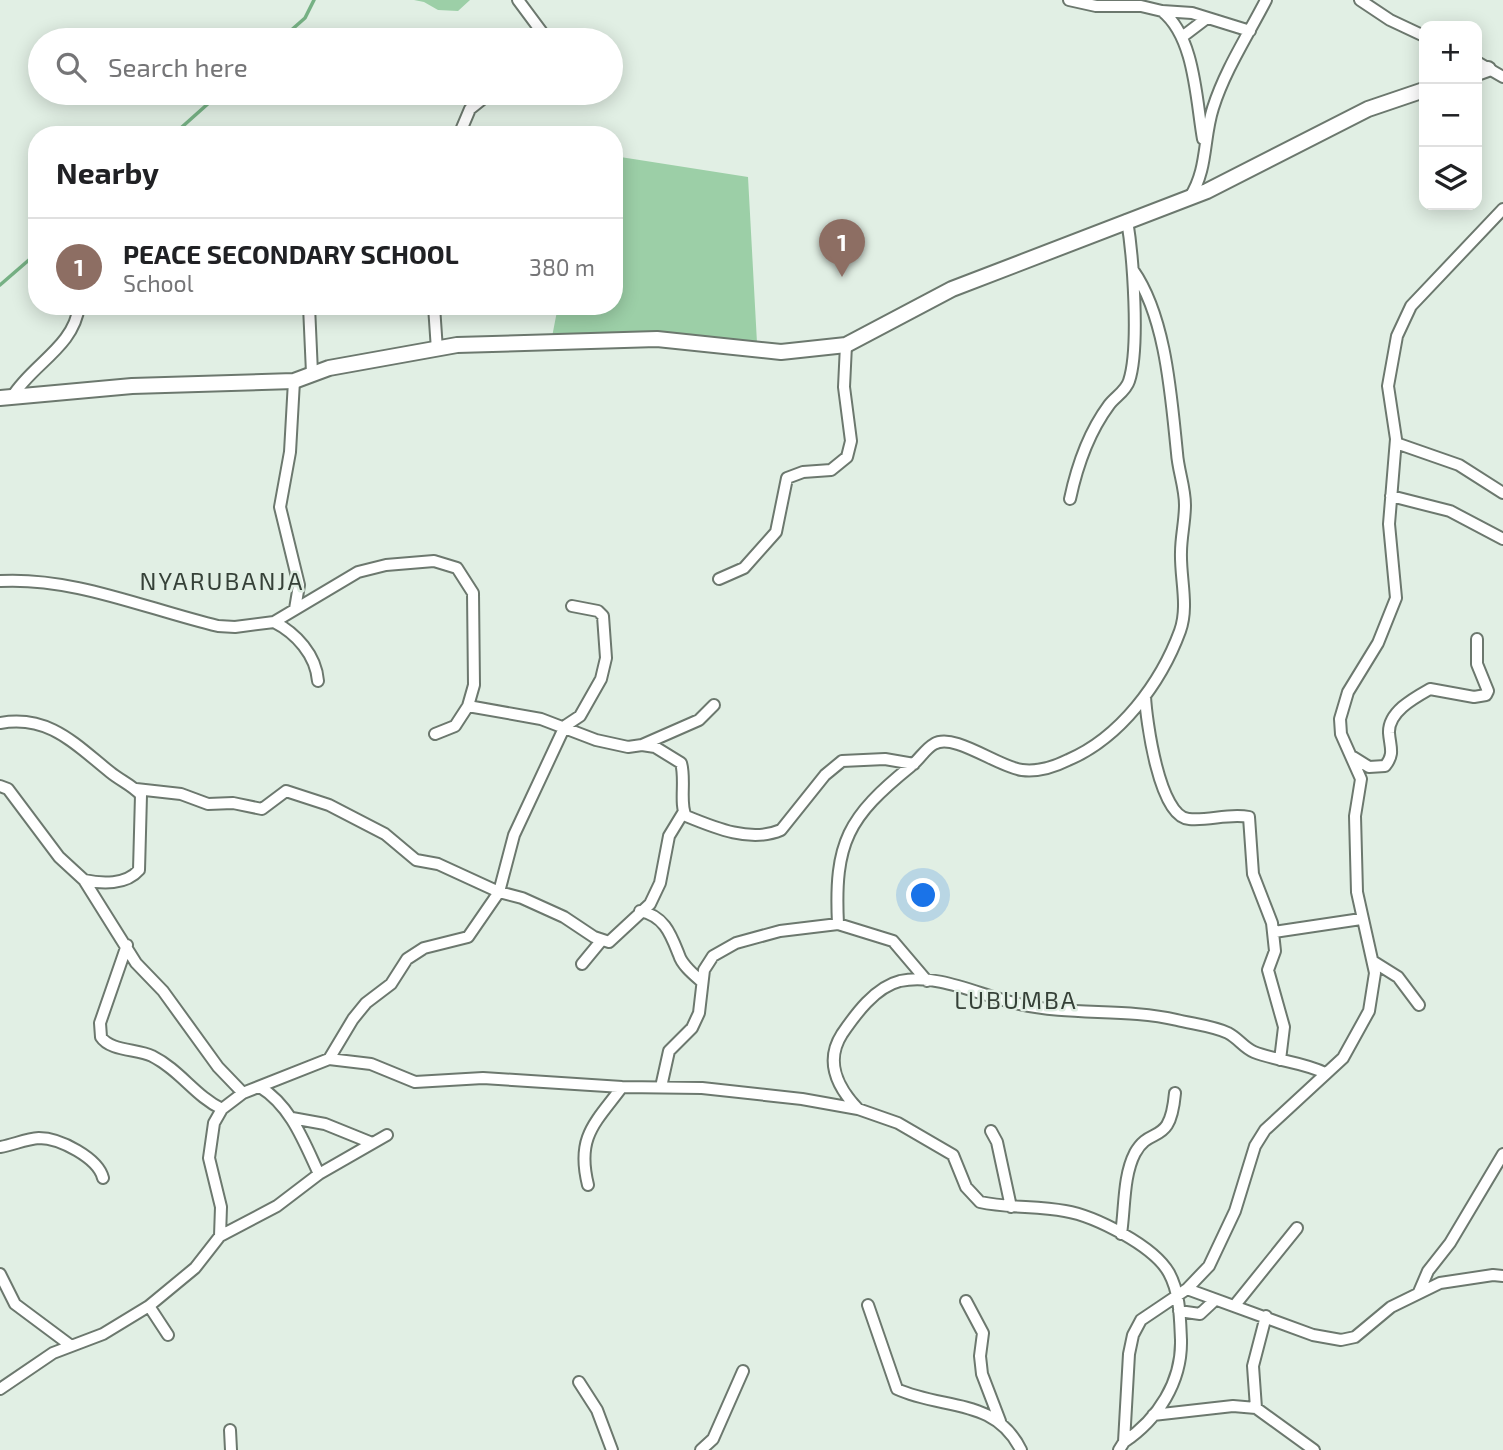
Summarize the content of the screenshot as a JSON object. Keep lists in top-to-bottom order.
{
  "districts": ["NYARUBANJA", "LUBUMBA"],
  "page": {
    "map_buttons": ["+", "−"],
    "search": "Search here",
    "heading": "Nearby",
    "list": [
      {
        "mark": "1",
        "name": "PEACE SECONDARY SCHOOL",
        "note": "School",
        "value": "380 m"
      }
    ],
    "pins": "1"
  }
}
